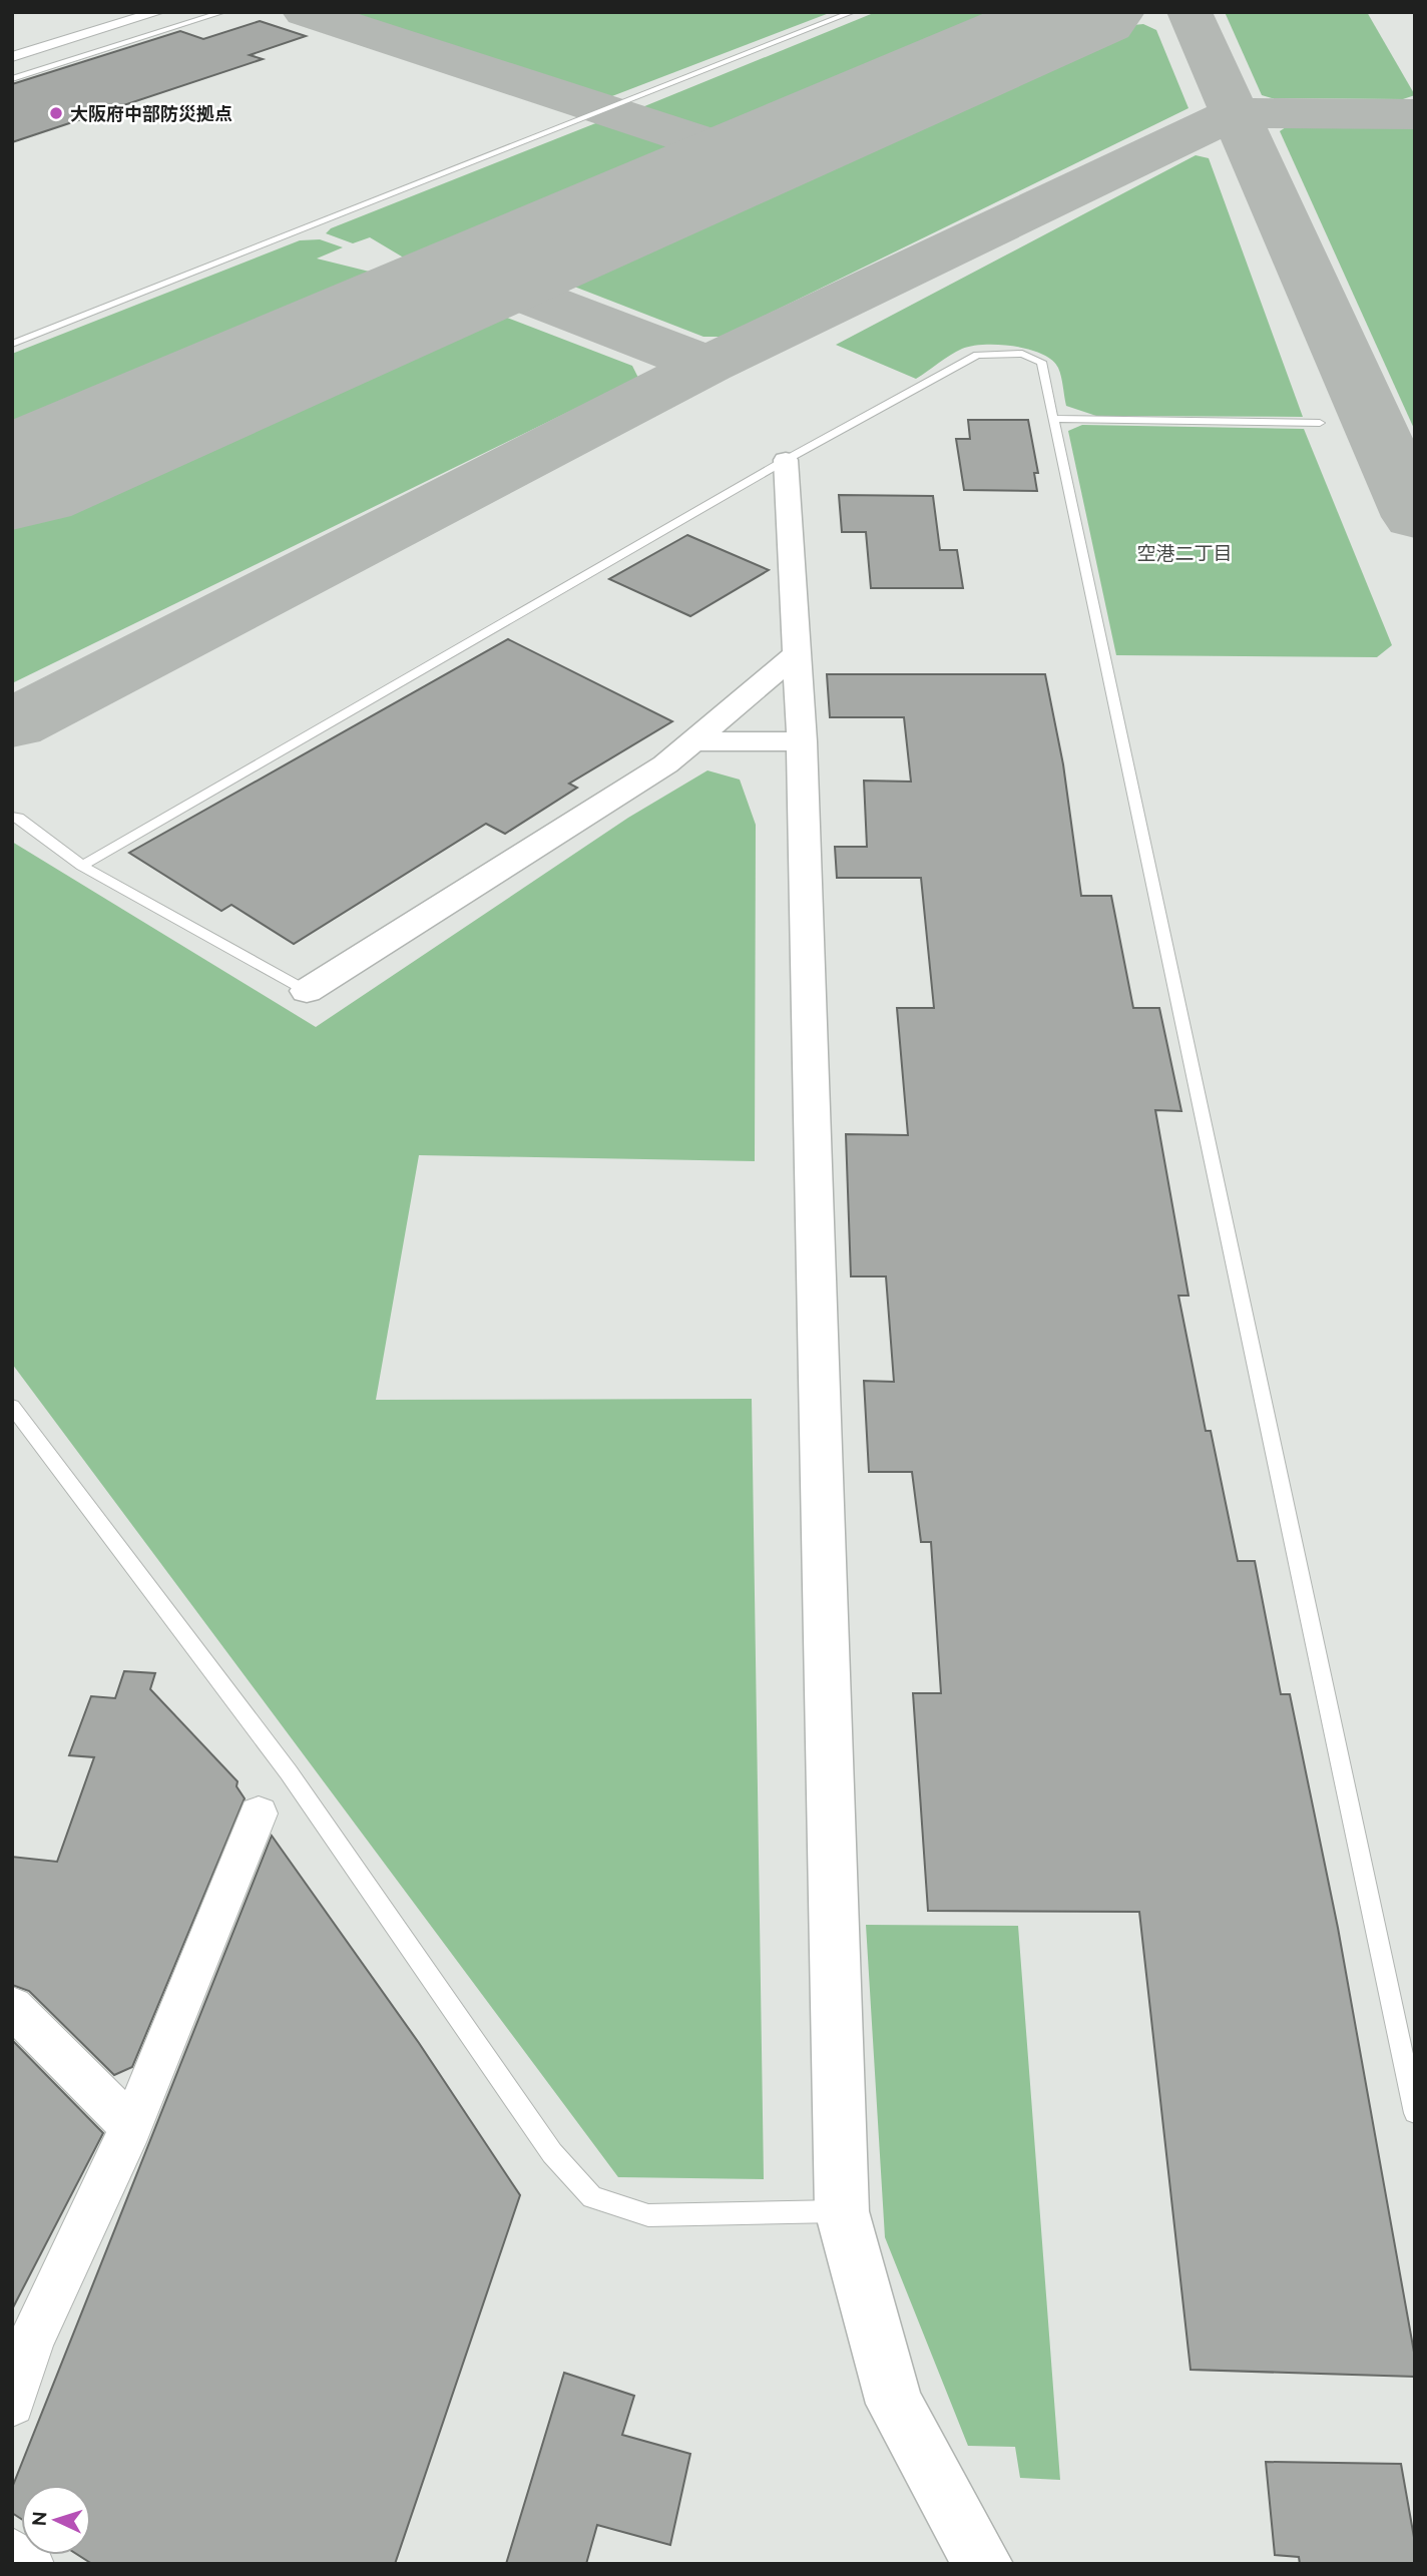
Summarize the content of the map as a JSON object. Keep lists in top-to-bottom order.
{
  "districts": ["空港二丁目"],
  "places": ["大阪府中部防災拠点"],
  "north": "left"
}
